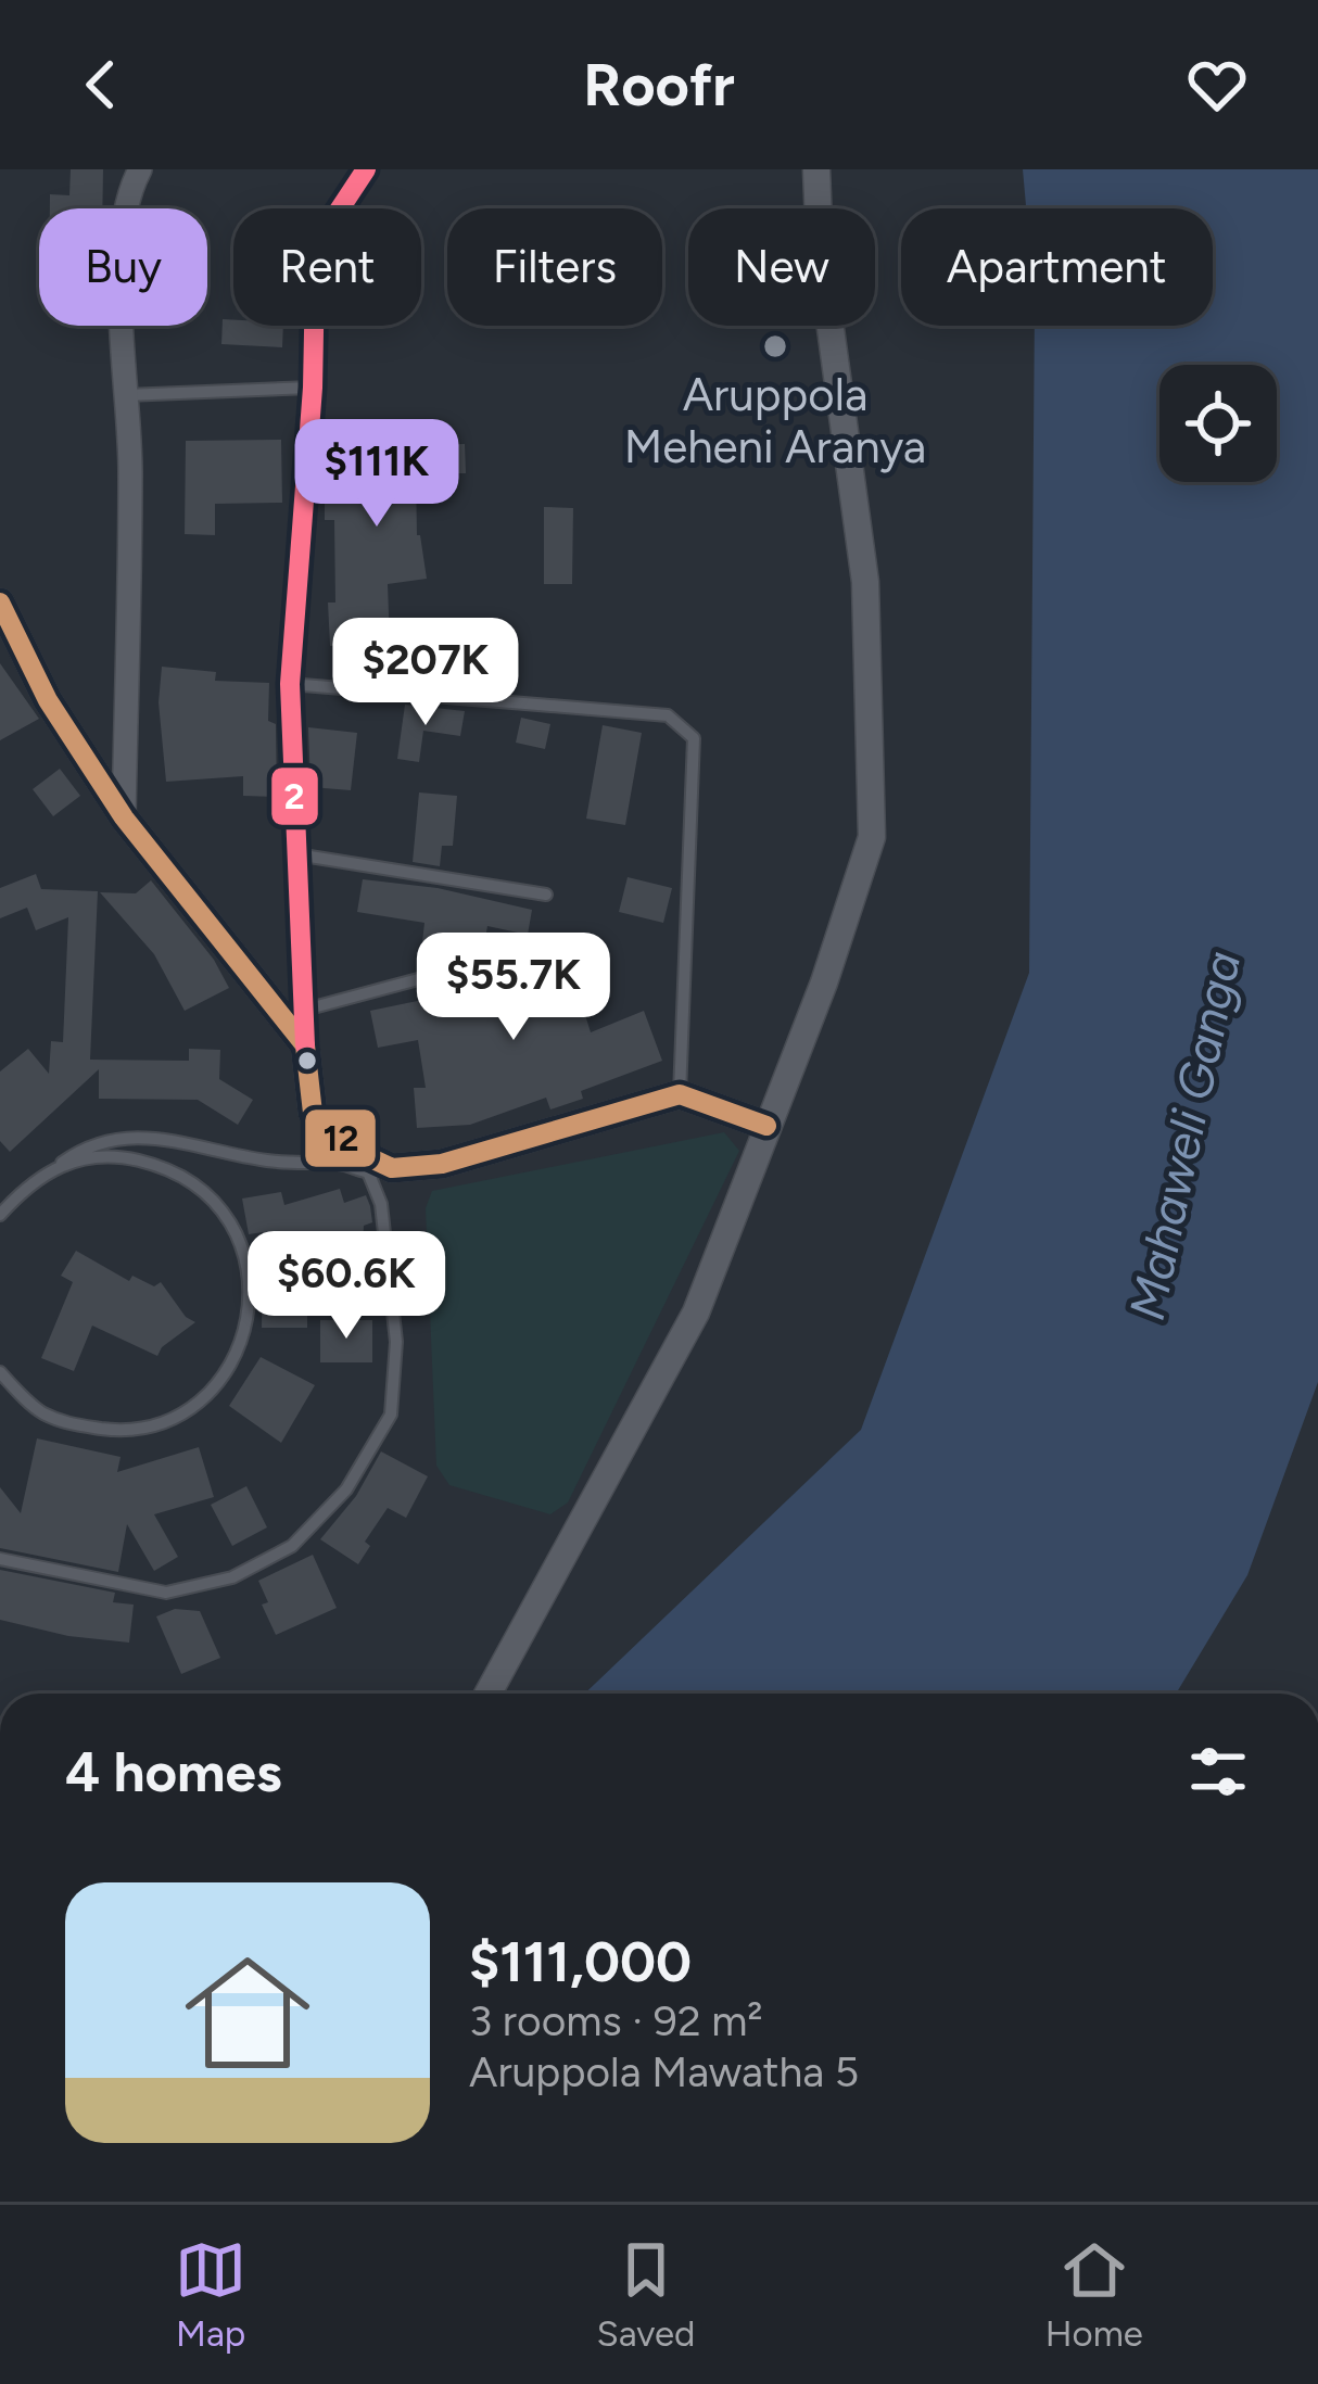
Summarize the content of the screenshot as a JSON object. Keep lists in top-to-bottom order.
{
  "water": ["Mahaweli Ganga"],
  "places": ["Aruppola Meheni Aranya"],
  "lines": ["transit line 2", "transit line 12"],
  "page": {
    "header": "Roofr",
    "chip": [
      "Buy",
      "Rent",
      "Filters",
      "New",
      "Apartment"
    ],
    "price": [
      "$111K",
      "$207K",
      "$55.7K",
      "$60.6K"
    ],
    "heading": "4 homes",
    "list": [
      {
        "name": "$111,000",
        "note": "3 rooms · 92 m² · Aruppola Mawatha 5"
      }
    ],
    "tabs": ["Map", "Saved", "Home"]
  }
}
